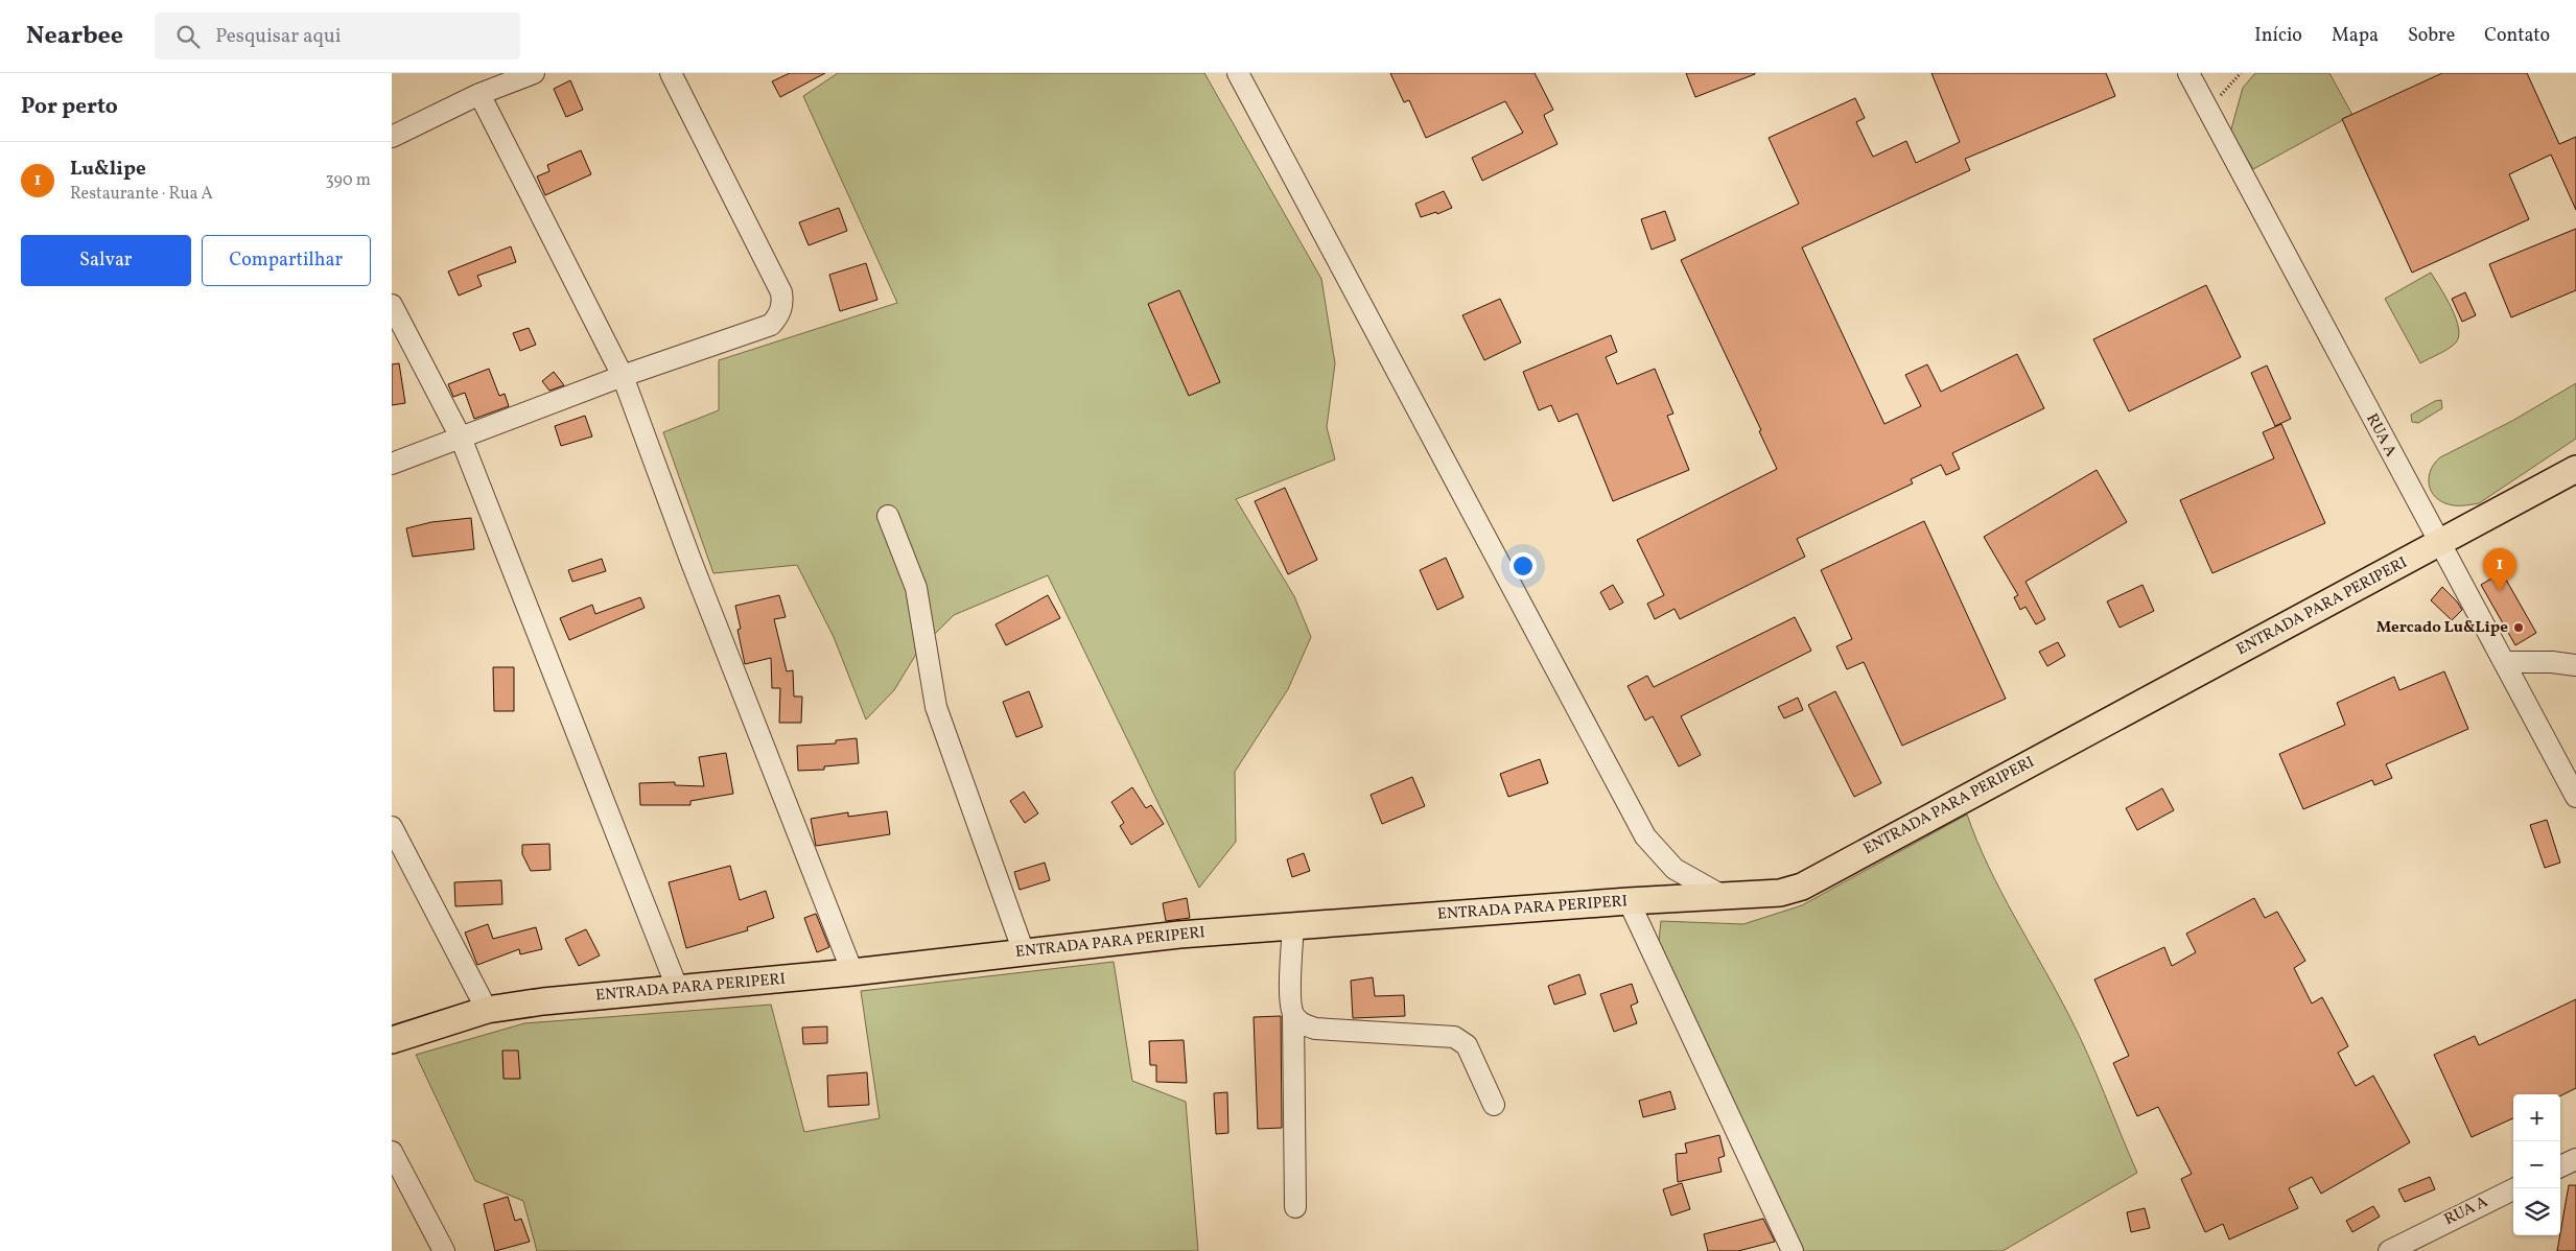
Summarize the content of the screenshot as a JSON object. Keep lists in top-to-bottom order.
{
  "streets": {
    "main road": ["ENTRADA PARA PERIPERI"],
    "street": ["RUA A"]
  },
  "crossings": [
    ["RUA A", "ENTRADA PARA PERIPERI"]
  ],
  "places": ["Mercado Lu&Lipe"],
  "page": {
    "header": "Nearbee",
    "search": "Pesquisar aqui",
    "nav": [
      "Início",
      "Mapa",
      "Sobre",
      "Contato"
    ],
    "heading": "Por perto",
    "list": [
      {
        "mark": "1",
        "name": "Lu&lipe",
        "note": "Restaurante · Rua A",
        "value": "390 m"
      }
    ],
    "buttons": ["Salvar", "Compartilhar"],
    "pins": "1",
    "map_buttons": ["+", "−"]
  }
}
